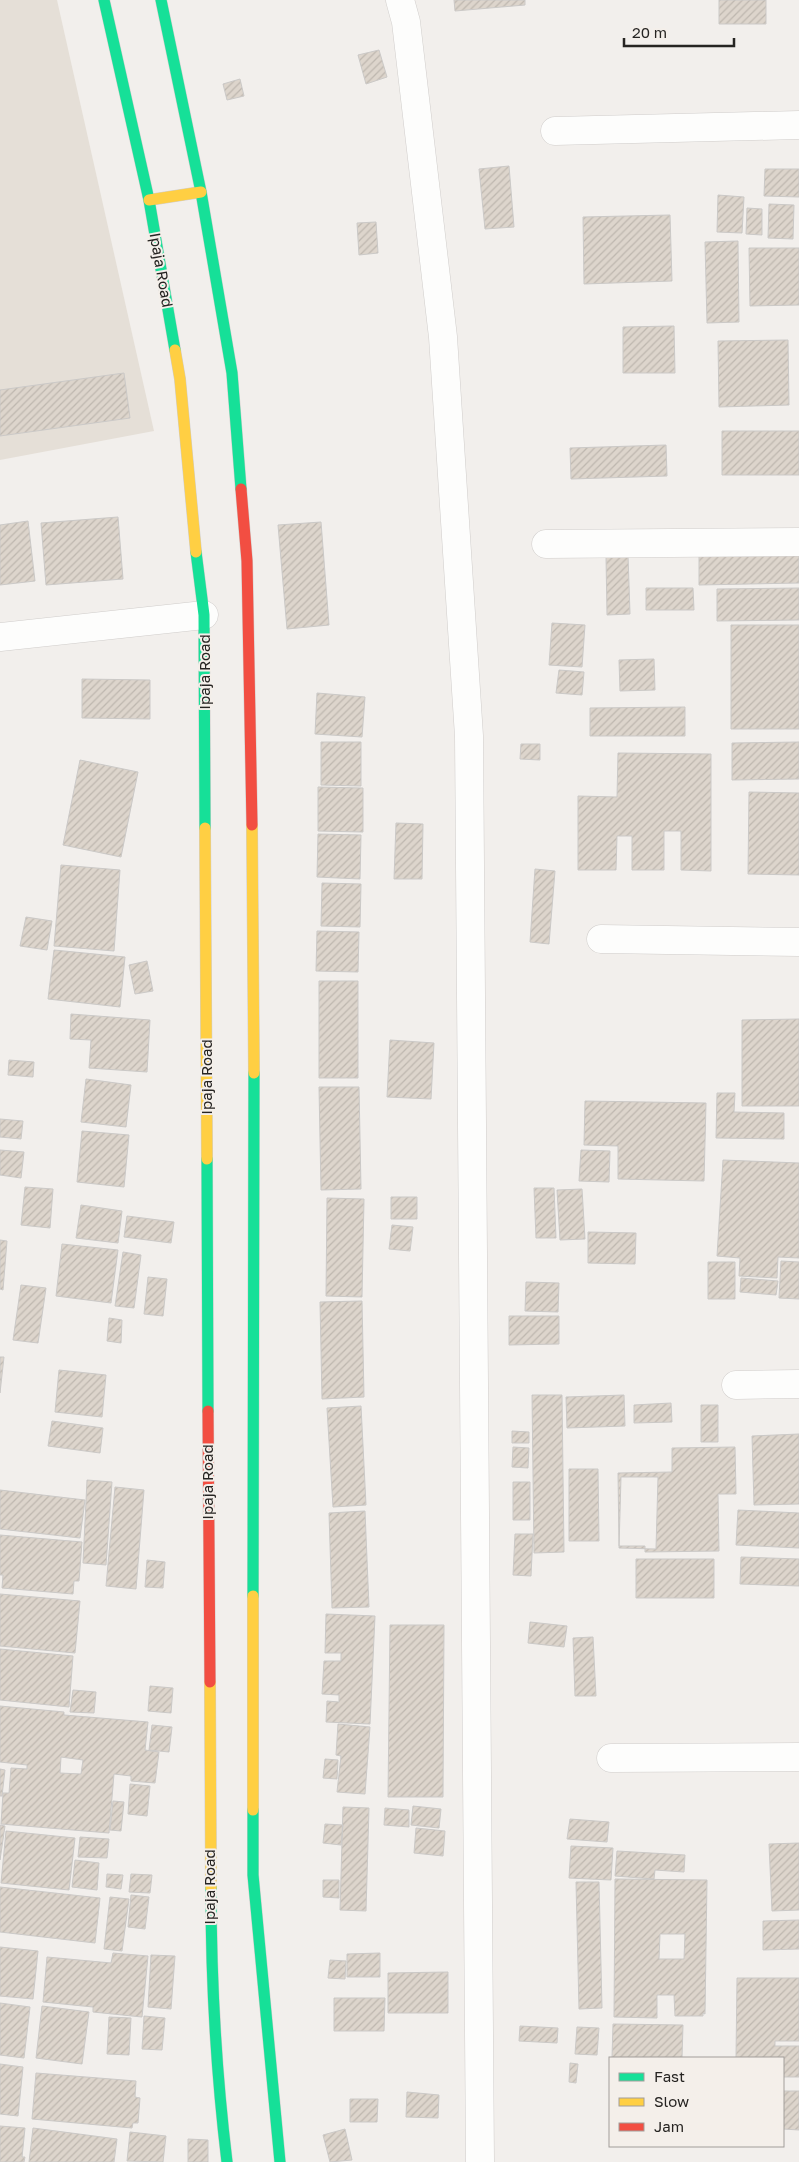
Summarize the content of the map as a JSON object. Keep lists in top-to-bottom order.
{
  "streets": {
    "main road": ["Ipaja Road"]
  },
  "legend": ["Fast", "Slow", "Jam"],
  "scale_bar": "20 m"
}
